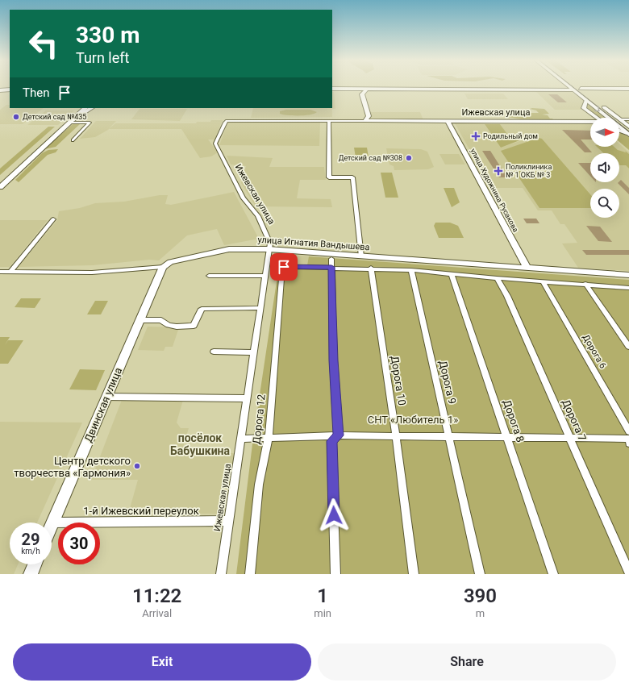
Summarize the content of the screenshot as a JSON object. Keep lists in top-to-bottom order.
{
  "streets": {
    "street": [
      "Ижевская улица",
      "улица Художника Русакова",
      "улица Игнатия Вандышева",
      "Дорога 6",
      "Дорога 10",
      "Дорога 9",
      "Двинская улица",
      "Дорога 12",
      "Дорога 7",
      "Дорога 8",
      "1-й Ижевский переулок"
    ]
  },
  "crossings": [
    ["Ижевская улица", "улица Художника Русакова"],
    ["Ижевская улица", "улица Игнатия Вандышева"],
    ["Ижевская улица", "1-й Ижевский переулок"],
    ["улица Художника Русакова", "улица Игнатия Вандышева"],
    ["улица Игнатия Вандышева", "Двинская улица"],
    ["Двинская улица", "1-й Ижевский переулок"]
  ],
  "districts": ["посёлок Бабушкина"],
  "parks": ["СНТ «Любитель 1»"],
  "places": {
    "other": ["Детский сад №435", "Детский сад №308", "Центр детского творчества «Гармония»"],
    "health": ["Родильный дом", "Поликлиника № 1 ОКБ № 3"]
  },
  "north": "right",
  "page": {
    "turn": ["330 m", "Turn left"],
    "then": "Then",
    "speed": "29 km/h",
    "limit": "30",
    "eta": [
      "11:22",
      "Arrival",
      "1",
      "min",
      "390",
      "m"
    ],
    "buttons": ["Exit", "Share"]
  }
}
